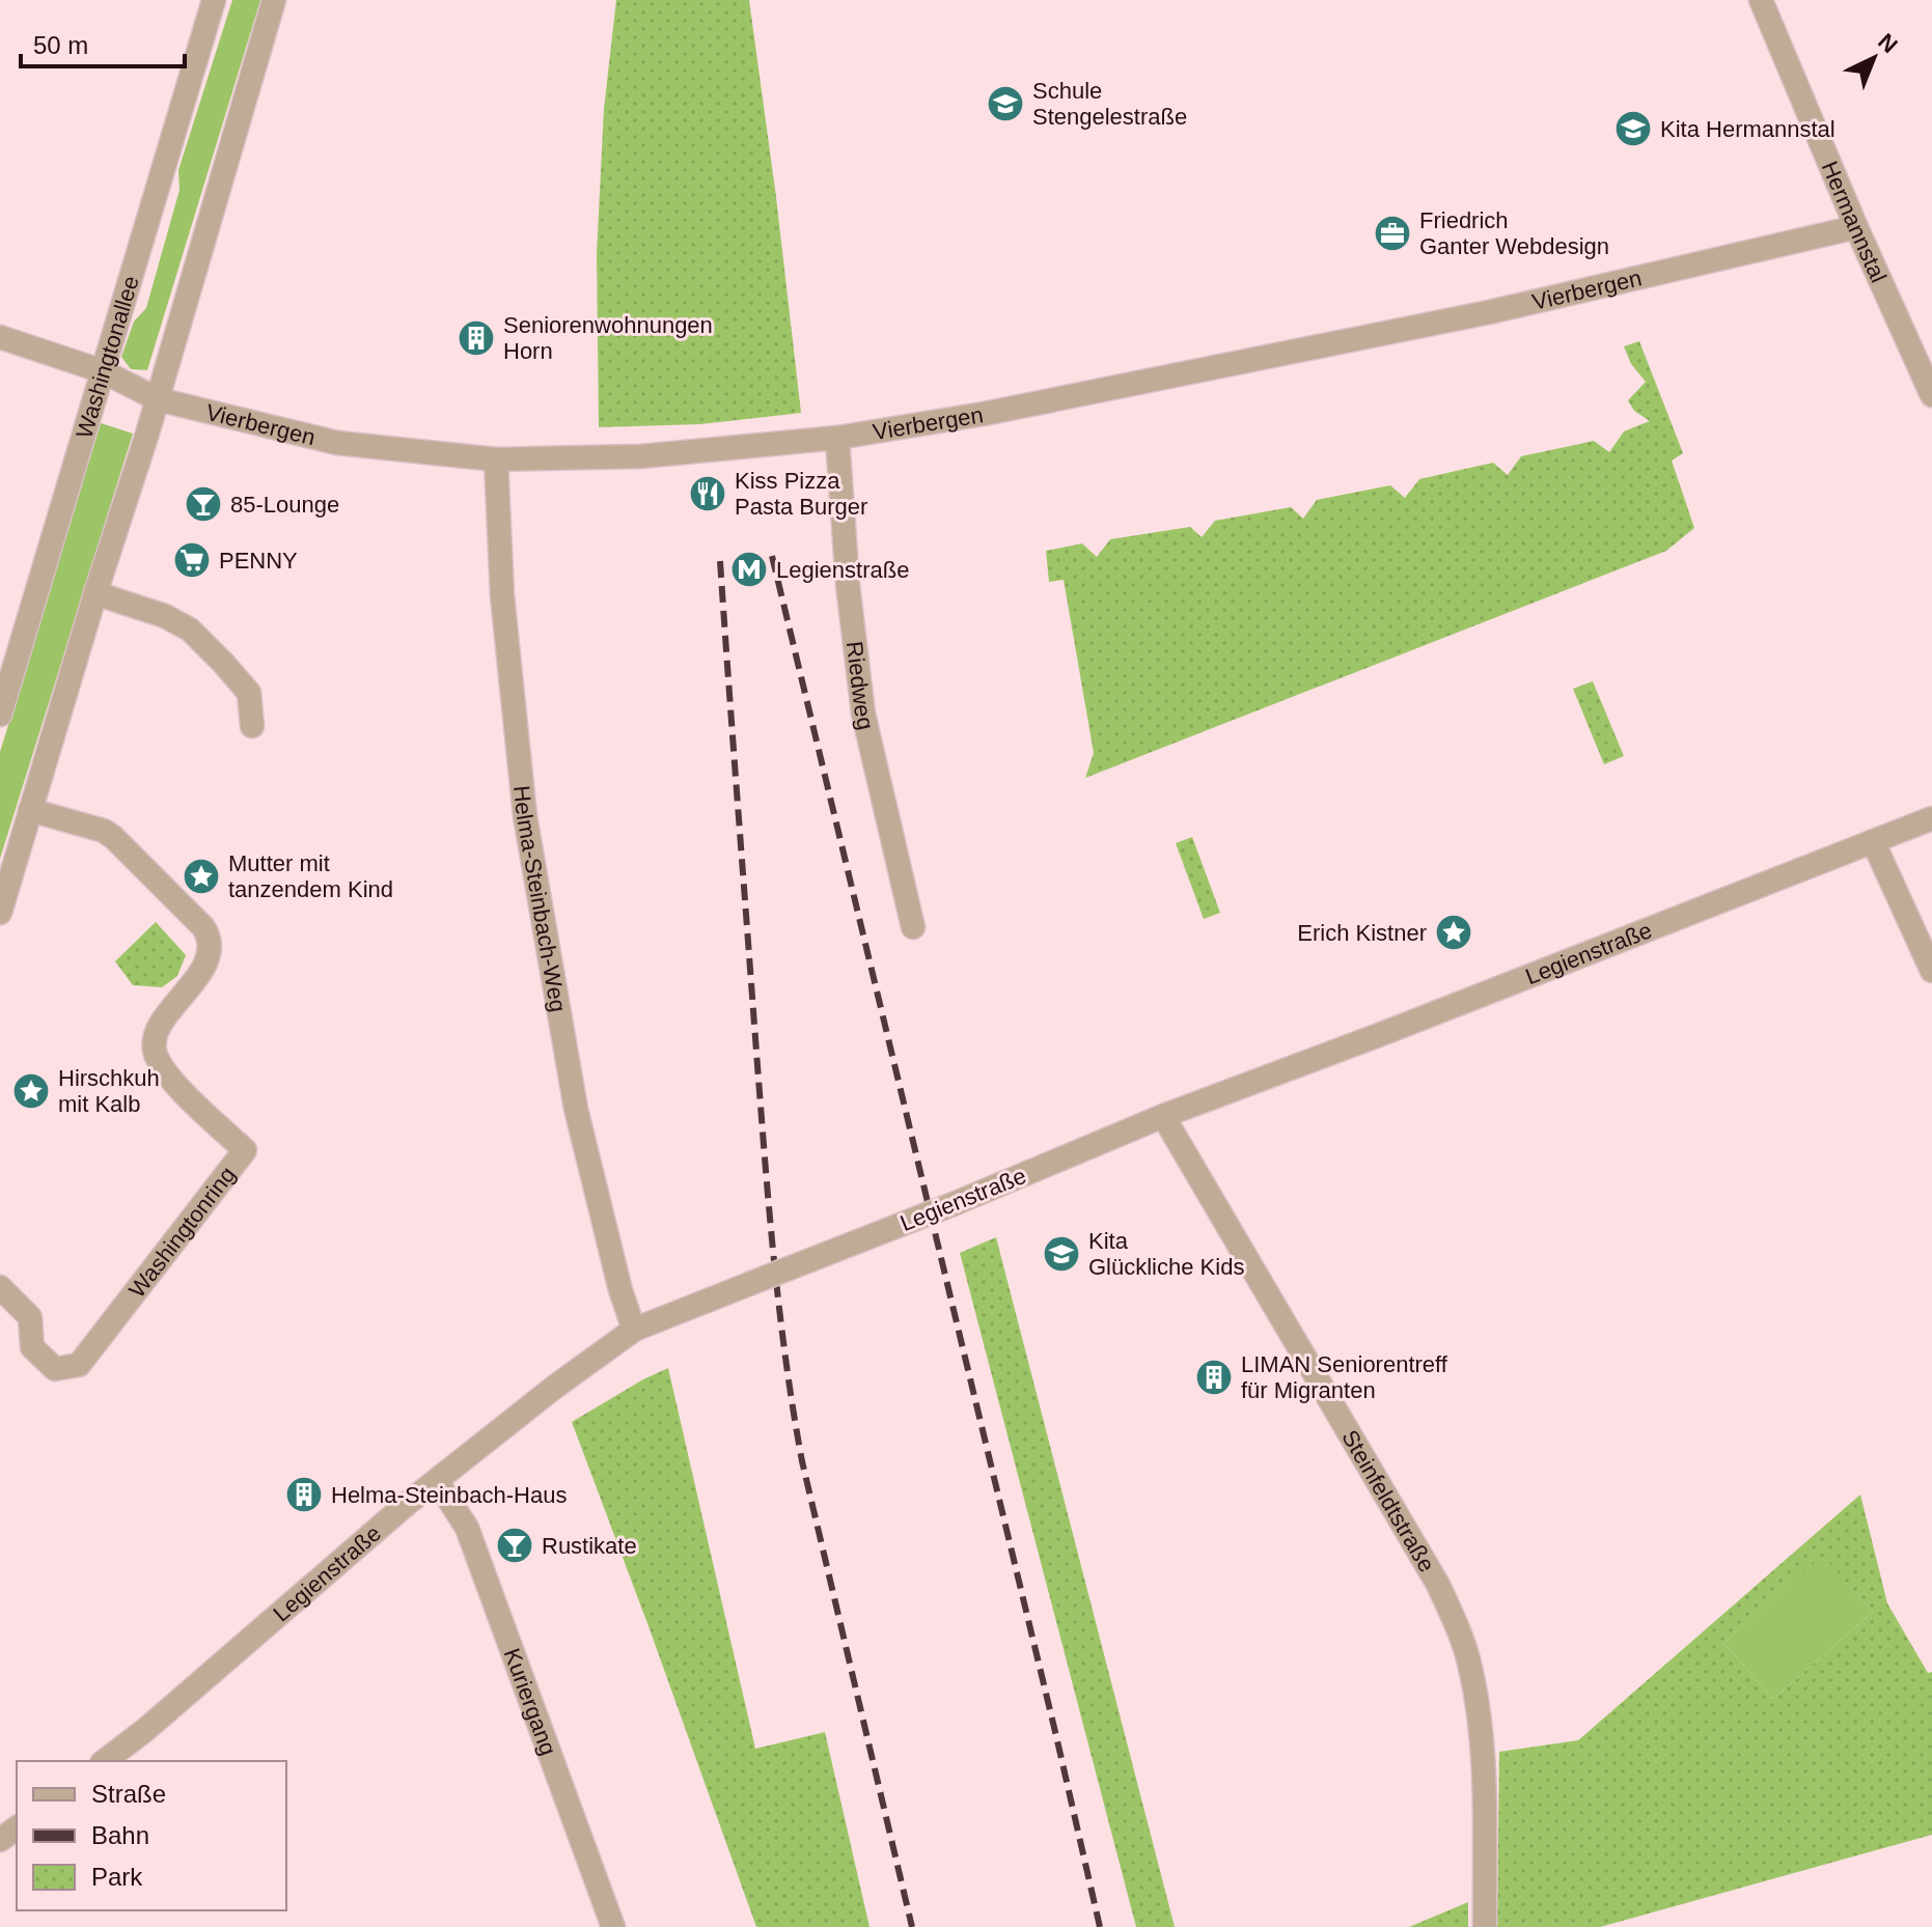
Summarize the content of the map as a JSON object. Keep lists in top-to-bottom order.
{
  "streets": {
    "street": [
      "Hermannstal",
      "Vierbergen",
      "Washingtonallee",
      "Riedweg",
      "Helma-Steinbach-Weg",
      "Legienstraße",
      "Washingtonring",
      "Steinfeldtstraße",
      "Kuriergang"
    ]
  },
  "crossings": [
    ["Hermannstal", "Vierbergen"],
    ["Vierbergen", "Washingtonallee"],
    ["Vierbergen", "Riedweg"],
    ["Vierbergen", "Helma-Steinbach-Weg"],
    ["Helma-Steinbach-Weg", "Legienstraße"],
    ["Legienstraße", "Steinfeldtstraße"],
    ["Legienstraße", "Kuriergang"]
  ],
  "places": {
    "school or university": ["Schule Stengelestraße", "Kita Hermannstal", "Kita Glückliche Kids"],
    "office": ["Friedrich Ganter Webdesign"],
    "building": ["Seniorenwohnungen Horn", "LIMAN Seniorentreff für Migranten", "Helma-Steinbach-Haus"],
    "restaurant": ["Kiss Pizza Pasta Burger"],
    "bar": ["85-Lounge", "Rustikate"],
    "supermarket": ["PENNY"],
    "metro station": ["Legienstraße"],
    "place": ["Mutter mit tanzendem Kind", "Erich Kistner", "Hirschkuh mit Kalb"]
  },
  "legend": ["Straße", "Bahn", "Park"],
  "scale_bar": "50 m",
  "north": "top right"
}
